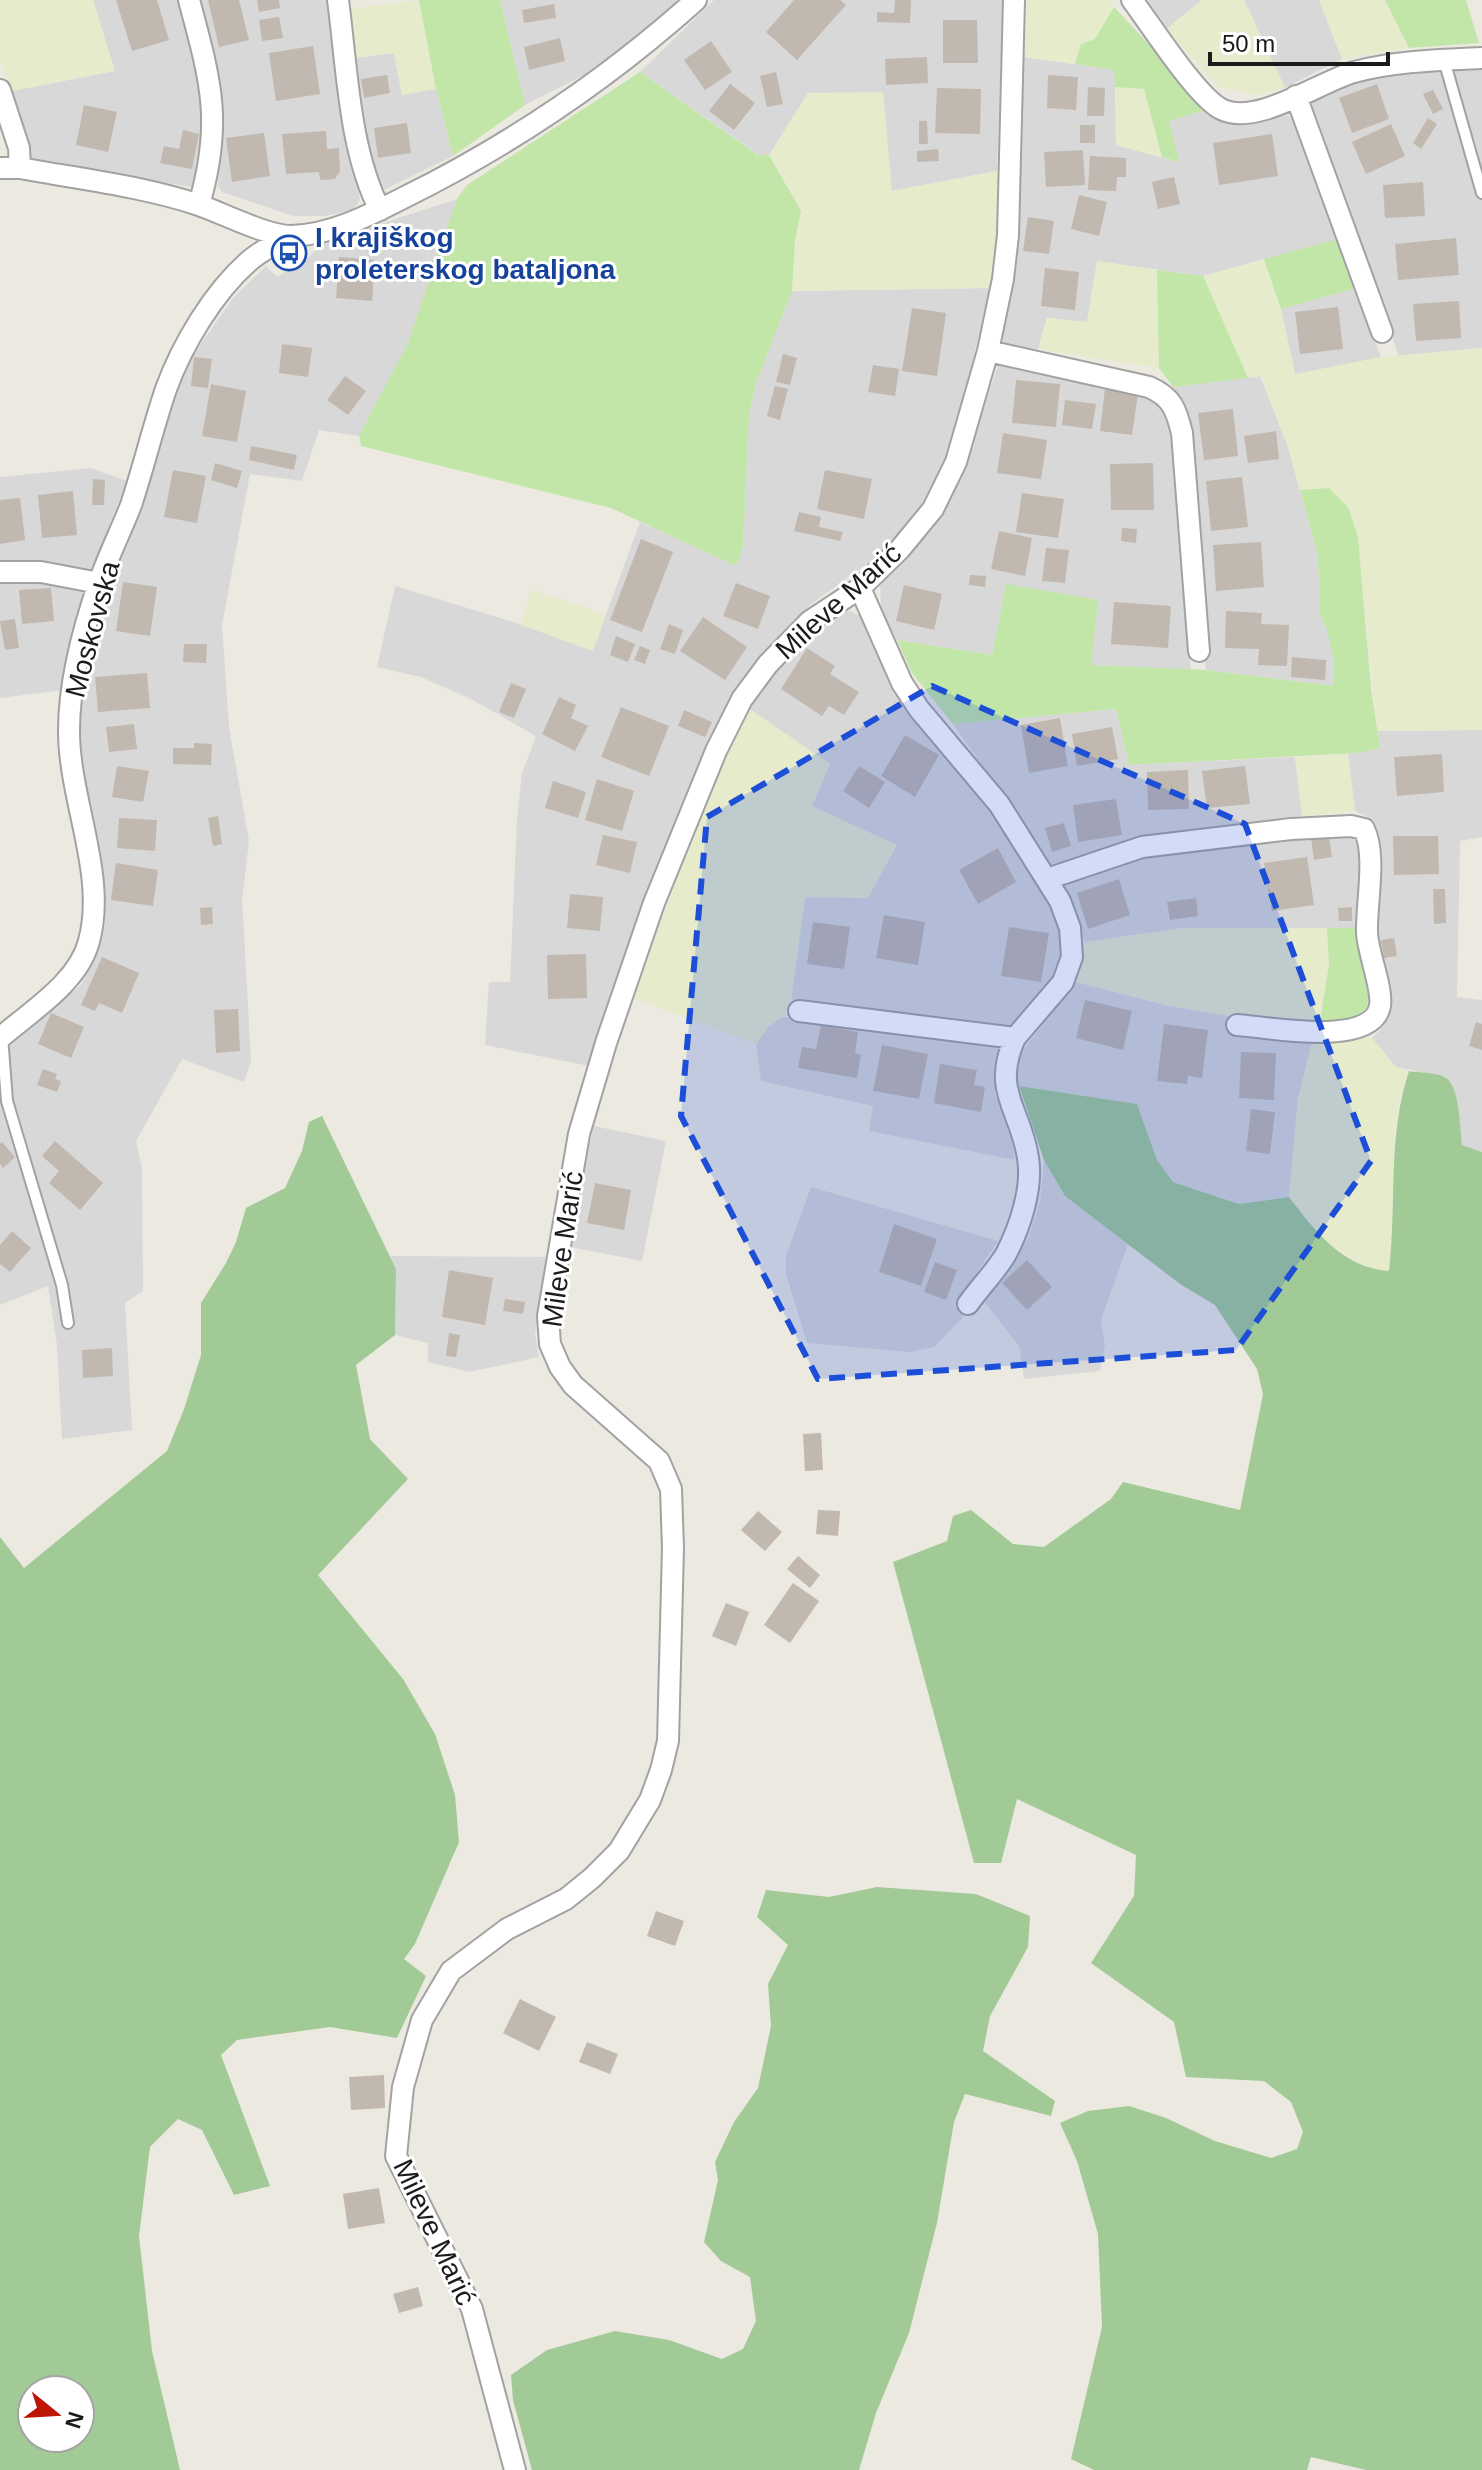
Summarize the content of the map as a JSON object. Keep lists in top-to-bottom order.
{
  "streets": {
    "street": ["Mileve Marić", "Moskovska"]
  },
  "places": {
    "bus stop": ["I krajiškog proleterskog bataljona"]
  },
  "scale_bar": "50 m",
  "north": "right"
}
